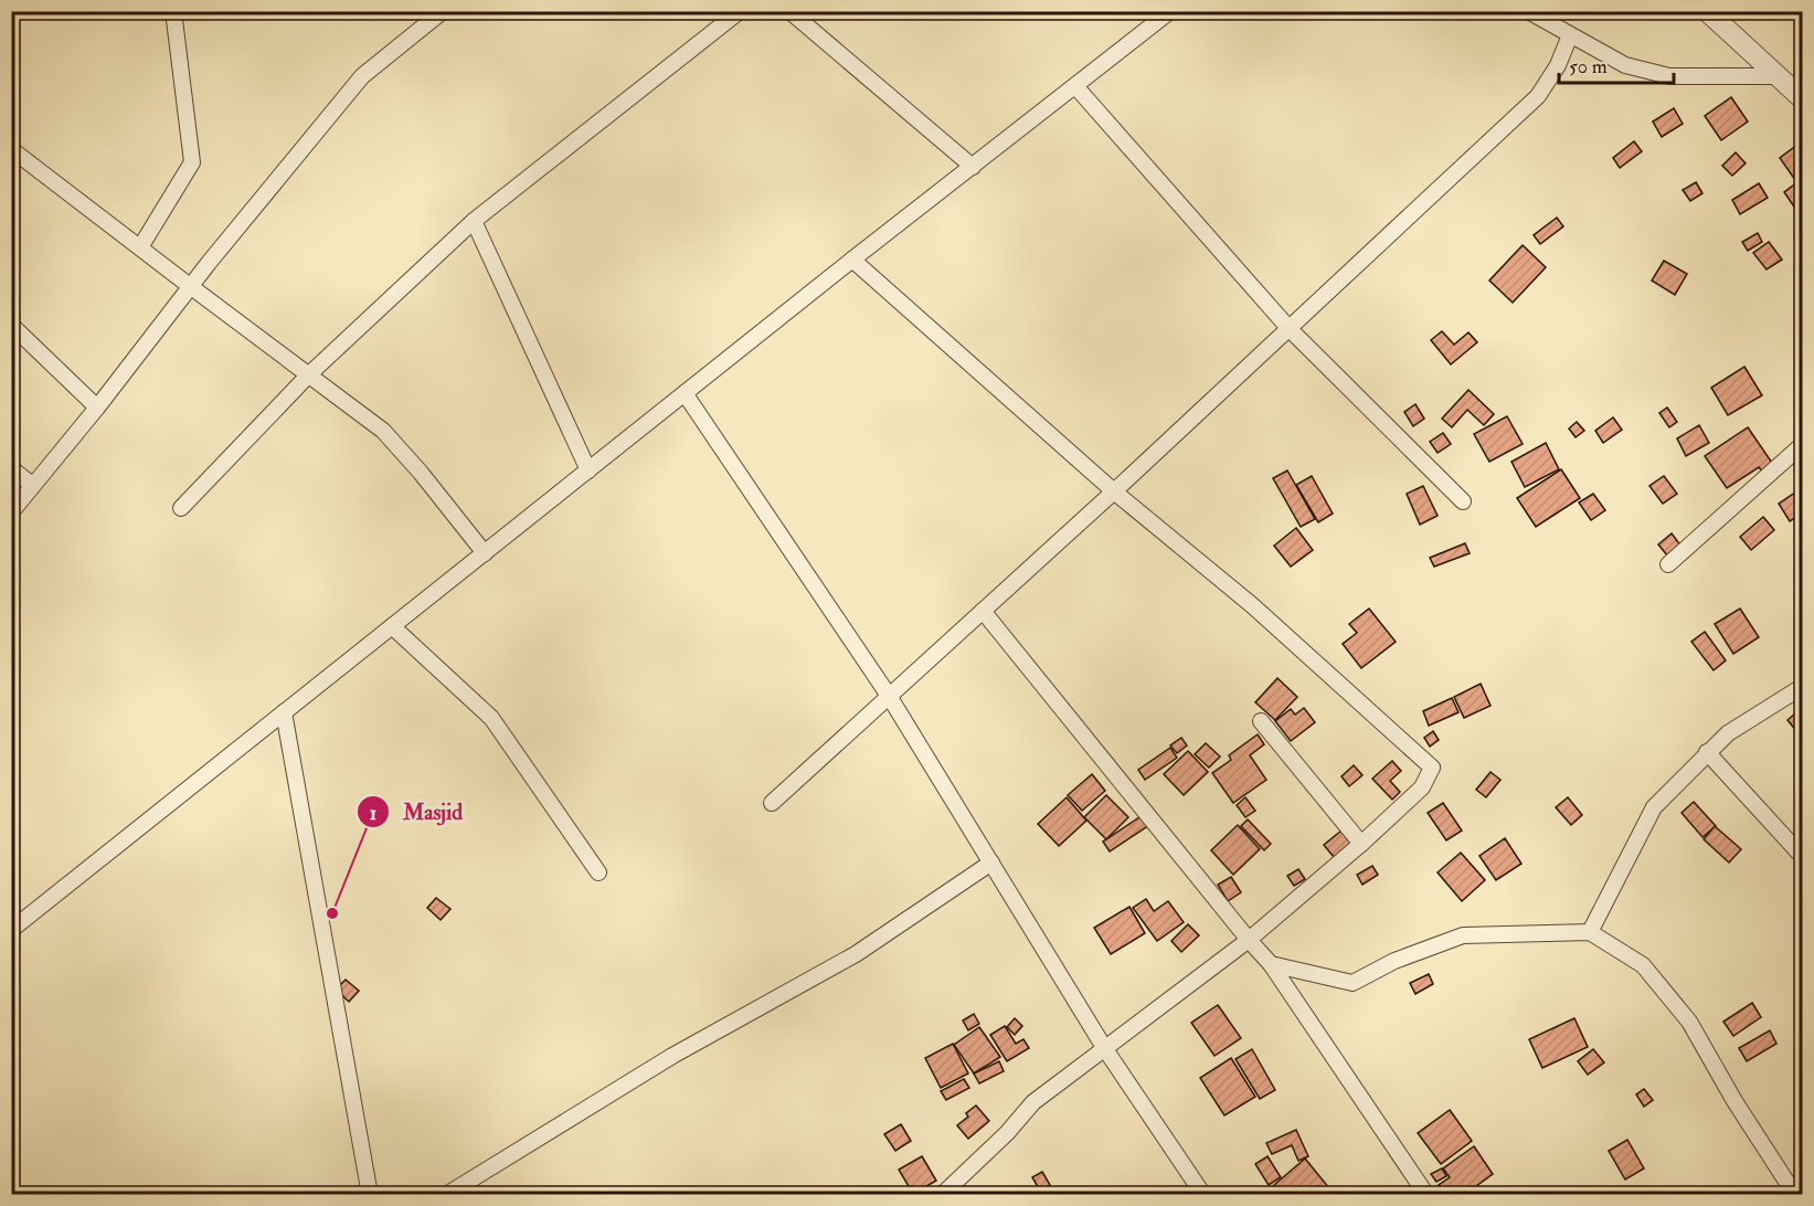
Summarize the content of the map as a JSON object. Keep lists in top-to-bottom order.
{
  "places": ["Masjid"],
  "scale_bar": "50 m"
}
